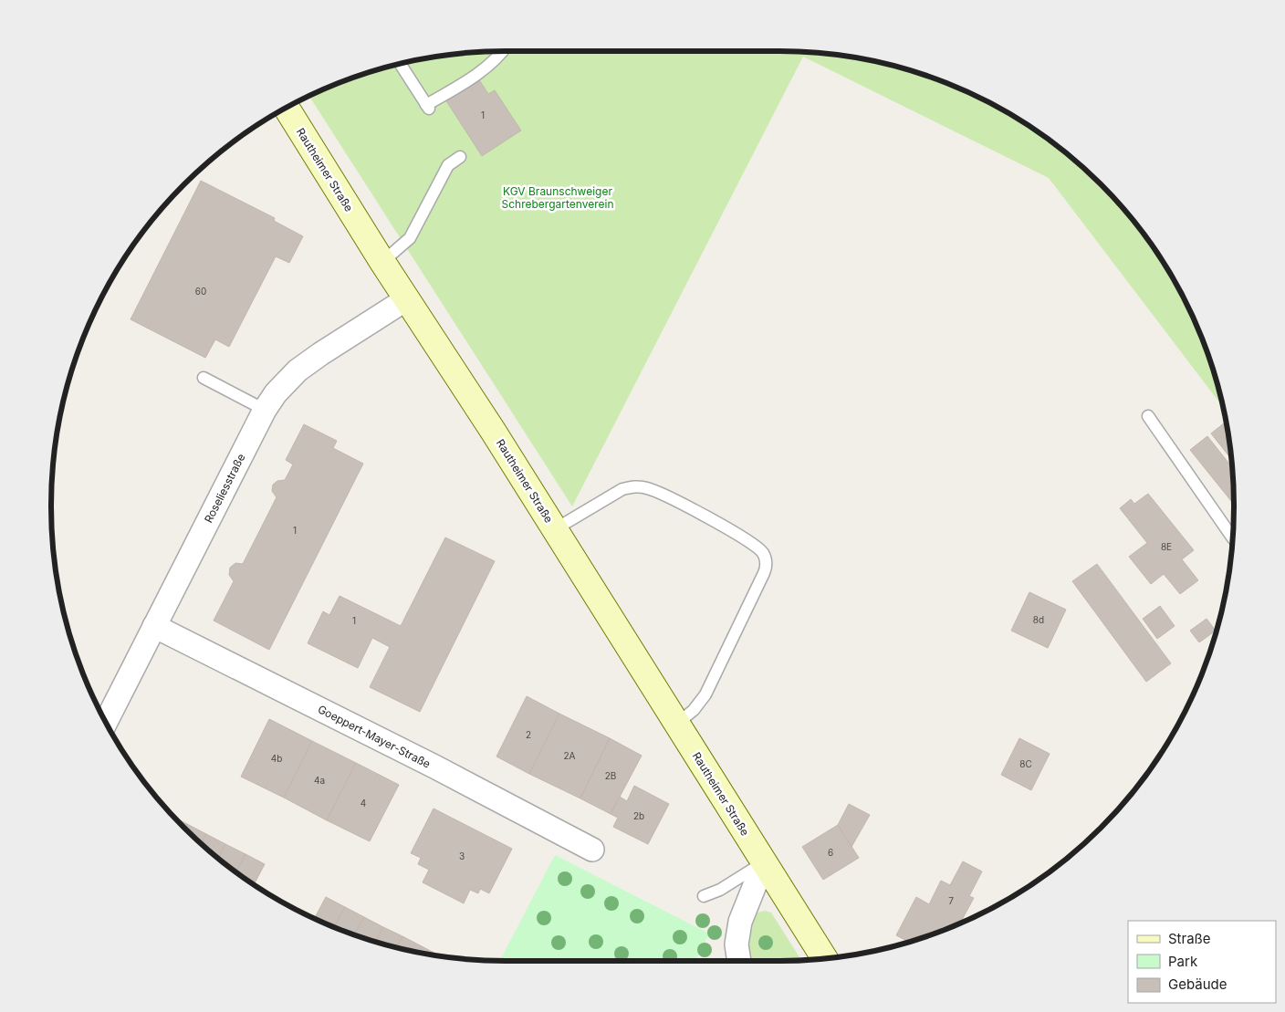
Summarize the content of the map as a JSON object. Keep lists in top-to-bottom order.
{
  "streets": {
    "main road": ["Rautheimer Straße"],
    "street": ["Roseliesstraße", "Goeppert-Mayer-Straße"]
  },
  "crossings": [
    ["Rautheimer Straße", "Roseliesstraße"],
    ["Roseliesstraße", "Goeppert-Mayer-Straße"]
  ],
  "parks": ["KGV Braunschweiger Schrebergartenverein"],
  "house_numbers": [
    "1",
    "60",
    "1",
    "8E",
    "8d",
    "1",
    "2",
    "2A",
    "4b",
    "8C",
    "2B",
    "4a",
    "4",
    "2b",
    "6",
    "3",
    "7"
  ],
  "legend": ["Straße", "Park", "Gebäude"]
}
